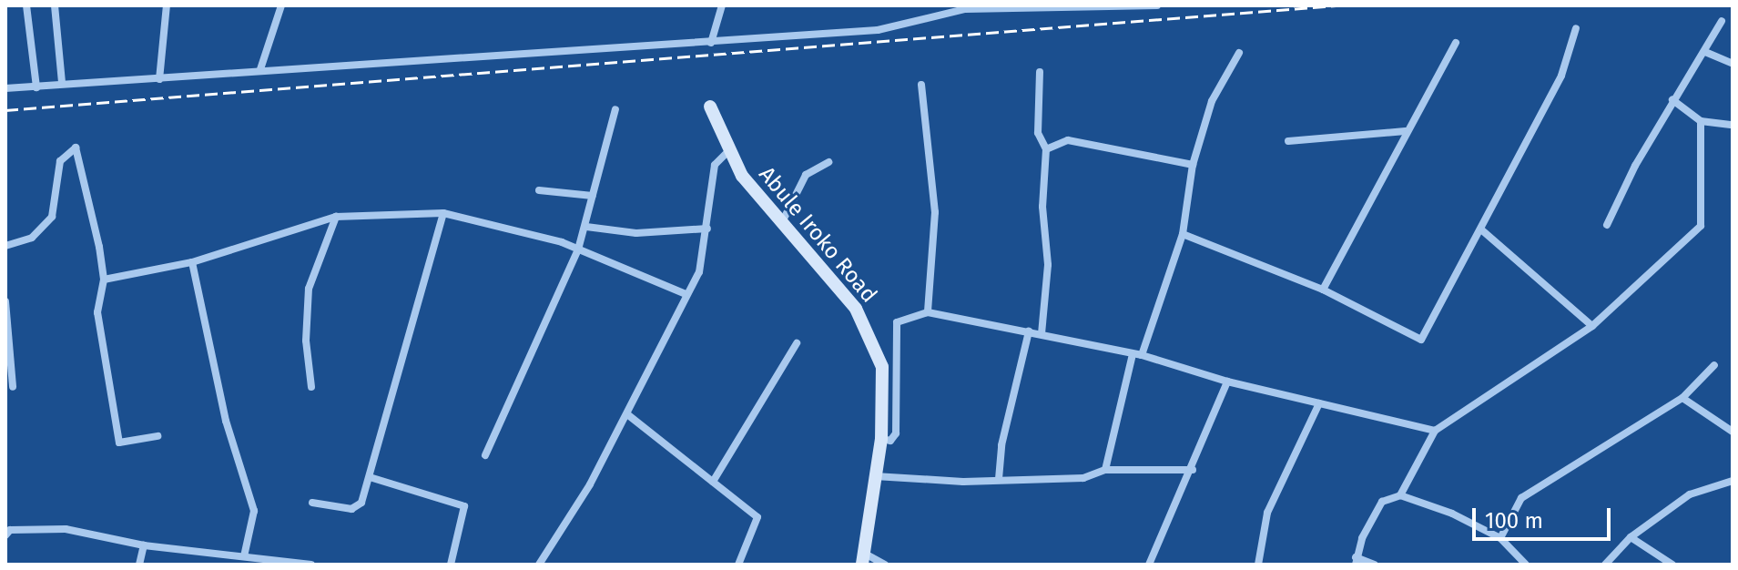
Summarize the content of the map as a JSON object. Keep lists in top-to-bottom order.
{
  "streets": {
    "street": ["Abule Iroko Road"]
  },
  "scale_bar": "100 m"
}
